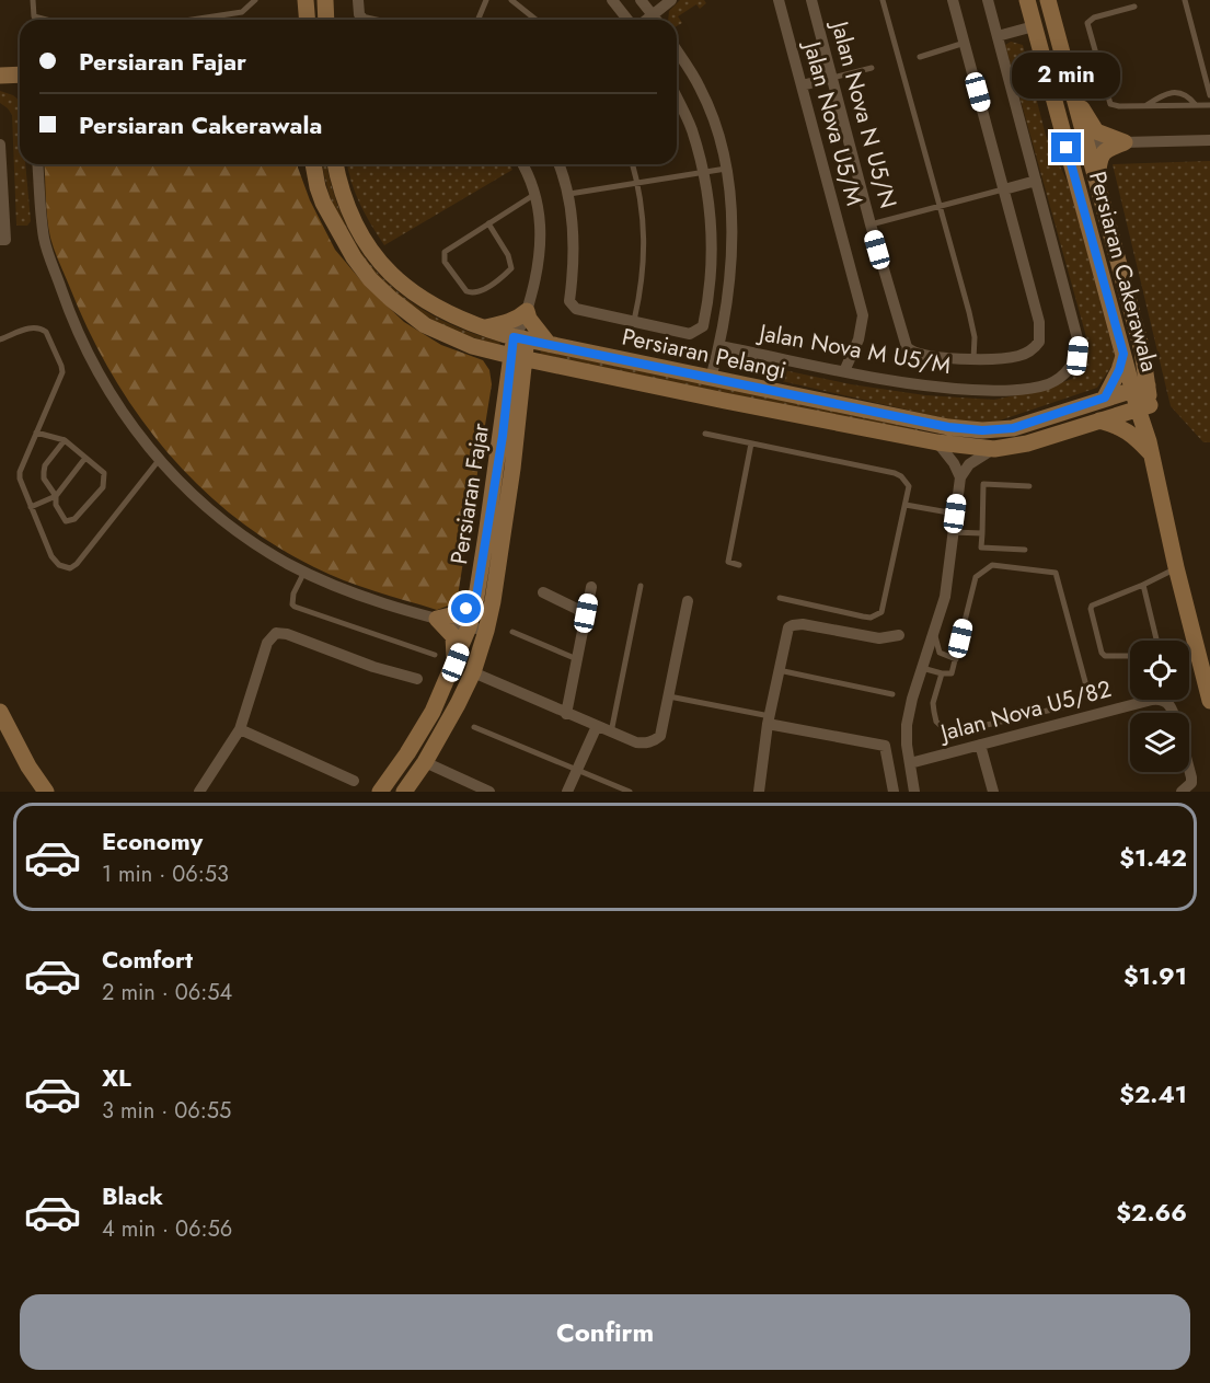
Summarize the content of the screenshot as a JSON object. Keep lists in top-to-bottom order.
{
  "streets": {
    "street": [
      "Jalan Nova N U5/N",
      "Jalan Nova U5/M",
      "Persiaran Cakerawala",
      "Jalan Nova M U5/M",
      "Persiaran Pelangi",
      "Persiaran Fajar",
      "Jalan Nova U5/82"
    ]
  },
  "crossings": [
    ["Jalan Nova U5/M", "Jalan Nova M U5/M"],
    ["Persiaran Cakerawala", "Persiaran Pelangi"]
  ],
  "page": {
    "banner": ["Persiaran Fajar", "Persiaran Cakerawala"],
    "bubble": "2 min",
    "list": [
      {
        "name": "Economy",
        "note": "1 min · 06:53",
        "value": "$1.42"
      },
      {
        "name": "Comfort",
        "note": "2 min · 06:54",
        "value": "$1.91"
      },
      {
        "name": "XL",
        "note": "3 min · 06:55",
        "value": "$2.41"
      },
      {
        "name": "Black",
        "note": "4 min · 06:56",
        "value": "$2.66"
      }
    ],
    "buttons": "Confirm"
  }
}
